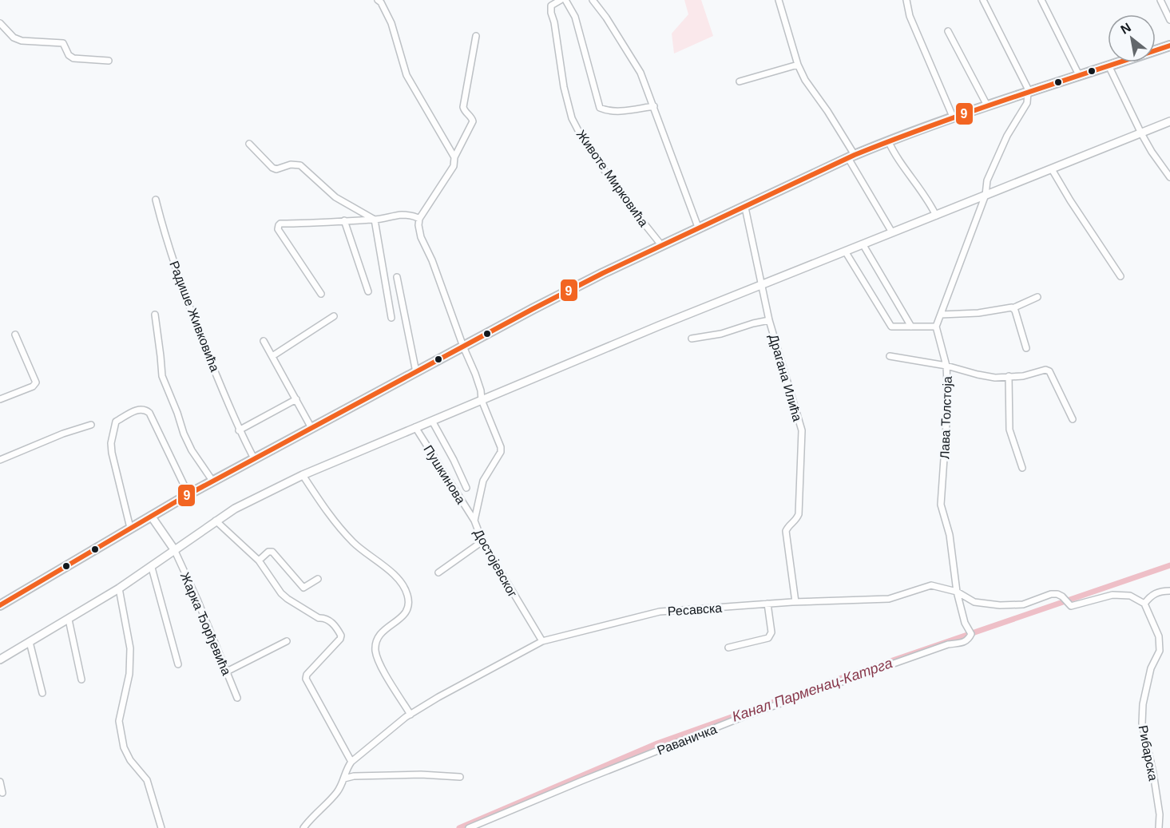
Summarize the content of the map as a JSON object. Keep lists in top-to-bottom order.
{
  "streets": {
    "street": [
      "Животе Мирковића",
      "Радише Живковића",
      "Драгана Илића",
      "Лава Толстоја",
      "Пушкинова",
      "Достојевског",
      "Ресавска",
      "Жарка Ђорђевића",
      "Раваничка",
      "Рибарска"
    ]
  },
  "crossings": [
    ["Драгана Илића", "Ресавска"],
    ["Лава Толстоја", "Ресавска"],
    ["Лава Толстоја", "Раваничка"],
    ["Пушкинова", "Достојевског"],
    ["Достојевског", "Ресавска"],
    ["Ресавска", "Раваничка"],
    ["Ресавска", "Рибарска"]
  ],
  "water": ["Канал Парменац-Катрга"],
  "lines": ["transit line 9"],
  "north": "top left"
}
